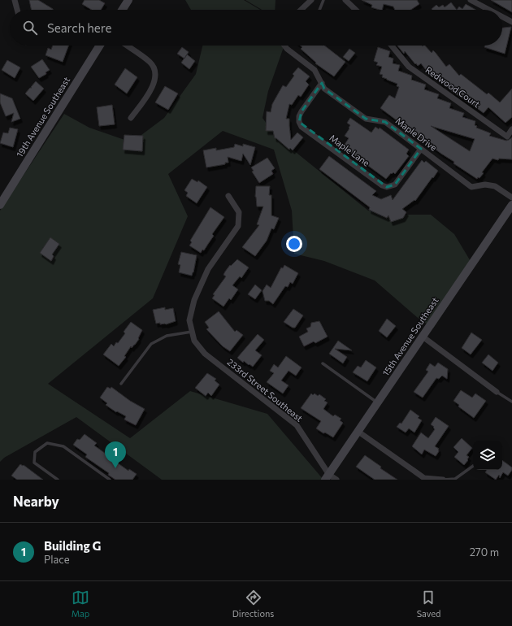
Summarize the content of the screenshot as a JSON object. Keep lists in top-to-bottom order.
{
  "streets": {
    "street": [
      "Redwood Court",
      "19th Avenue Southeast",
      "Maple Drive",
      "Maple Lane",
      "15th Avenue Southeast",
      "233rd Street Southeast"
    ]
  },
  "crossings": [
    ["Maple Drive", "Maple Lane"],
    ["15th Avenue Southeast", "233rd Street Southeast"]
  ],
  "page": {
    "search": "Search here",
    "pins": "1",
    "heading": "Nearby",
    "list": [
      {
        "mark": "1",
        "name": "Building G",
        "note": "Place",
        "value": "270 m"
      }
    ],
    "nav": ["Map", "Directions", "Saved"]
  }
}
